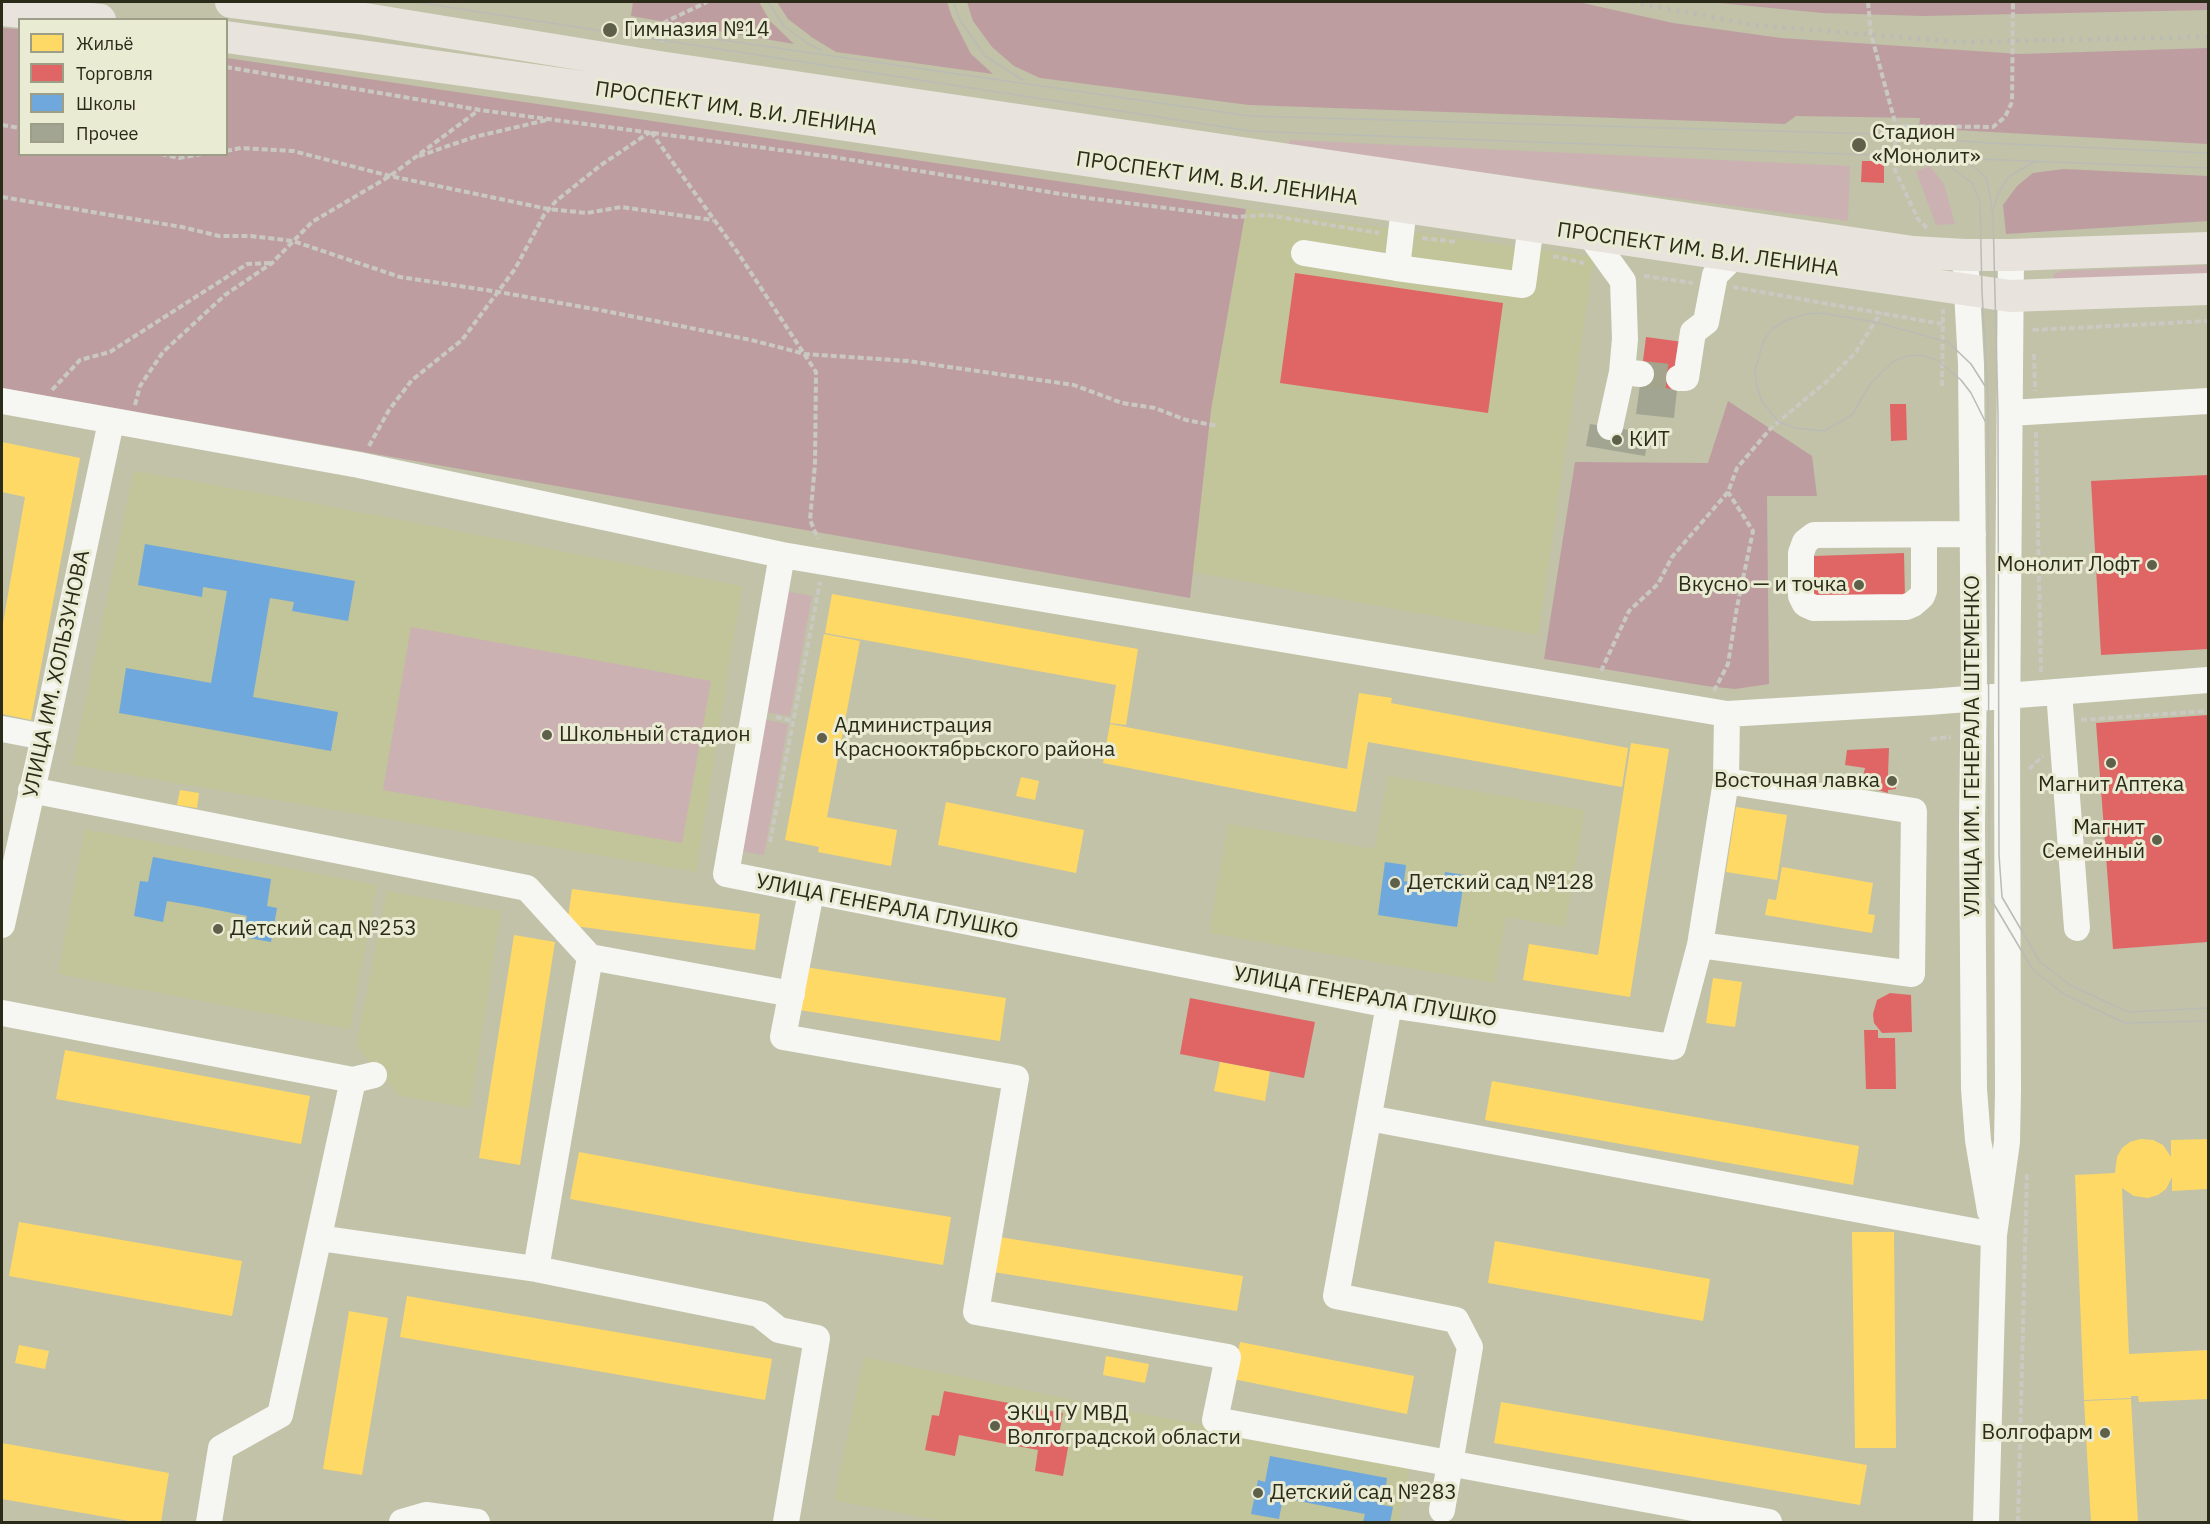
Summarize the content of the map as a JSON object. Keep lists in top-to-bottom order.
{
  "streets": {
    "main road": ["ПРОСПЕКТ ИМ. В.И. ЛЕНИНА"],
    "street": ["УЛИЦА ИМ. ХОЛЬЗУНОВА", "УЛИЦА ИМ. ГЕНЕРАЛА ШТЕМЕНКО", "УЛИЦА ГЕНЕРАЛА ГЛУШКО"]
  },
  "crossings": [
    ["ПРОСПЕКТ ИМ. В.И. ЛЕНИНА", "УЛИЦА ИМ. ГЕНЕРАЛА ШТЕМЕНКО"]
  ],
  "places": [
    "Гимназия №14",
    "Стадион «Монолит»",
    "КИТ",
    "Монолит Лофт",
    "Вкусно — и точка",
    "Школьный стадион",
    "Администрация Краснооктябрьского района",
    "Магнит Аптека",
    "Восточная лавка",
    "Магнит Семейный",
    "Детский сад №128",
    "Детский сад №253",
    "ЭКЦ ГУ МВД Волгоградской области",
    "Волгофарм",
    "Детский сад №283"
  ],
  "legend": [
    "Жильё",
    "Торговля",
    "Школы",
    "Прочее"
  ]
}
